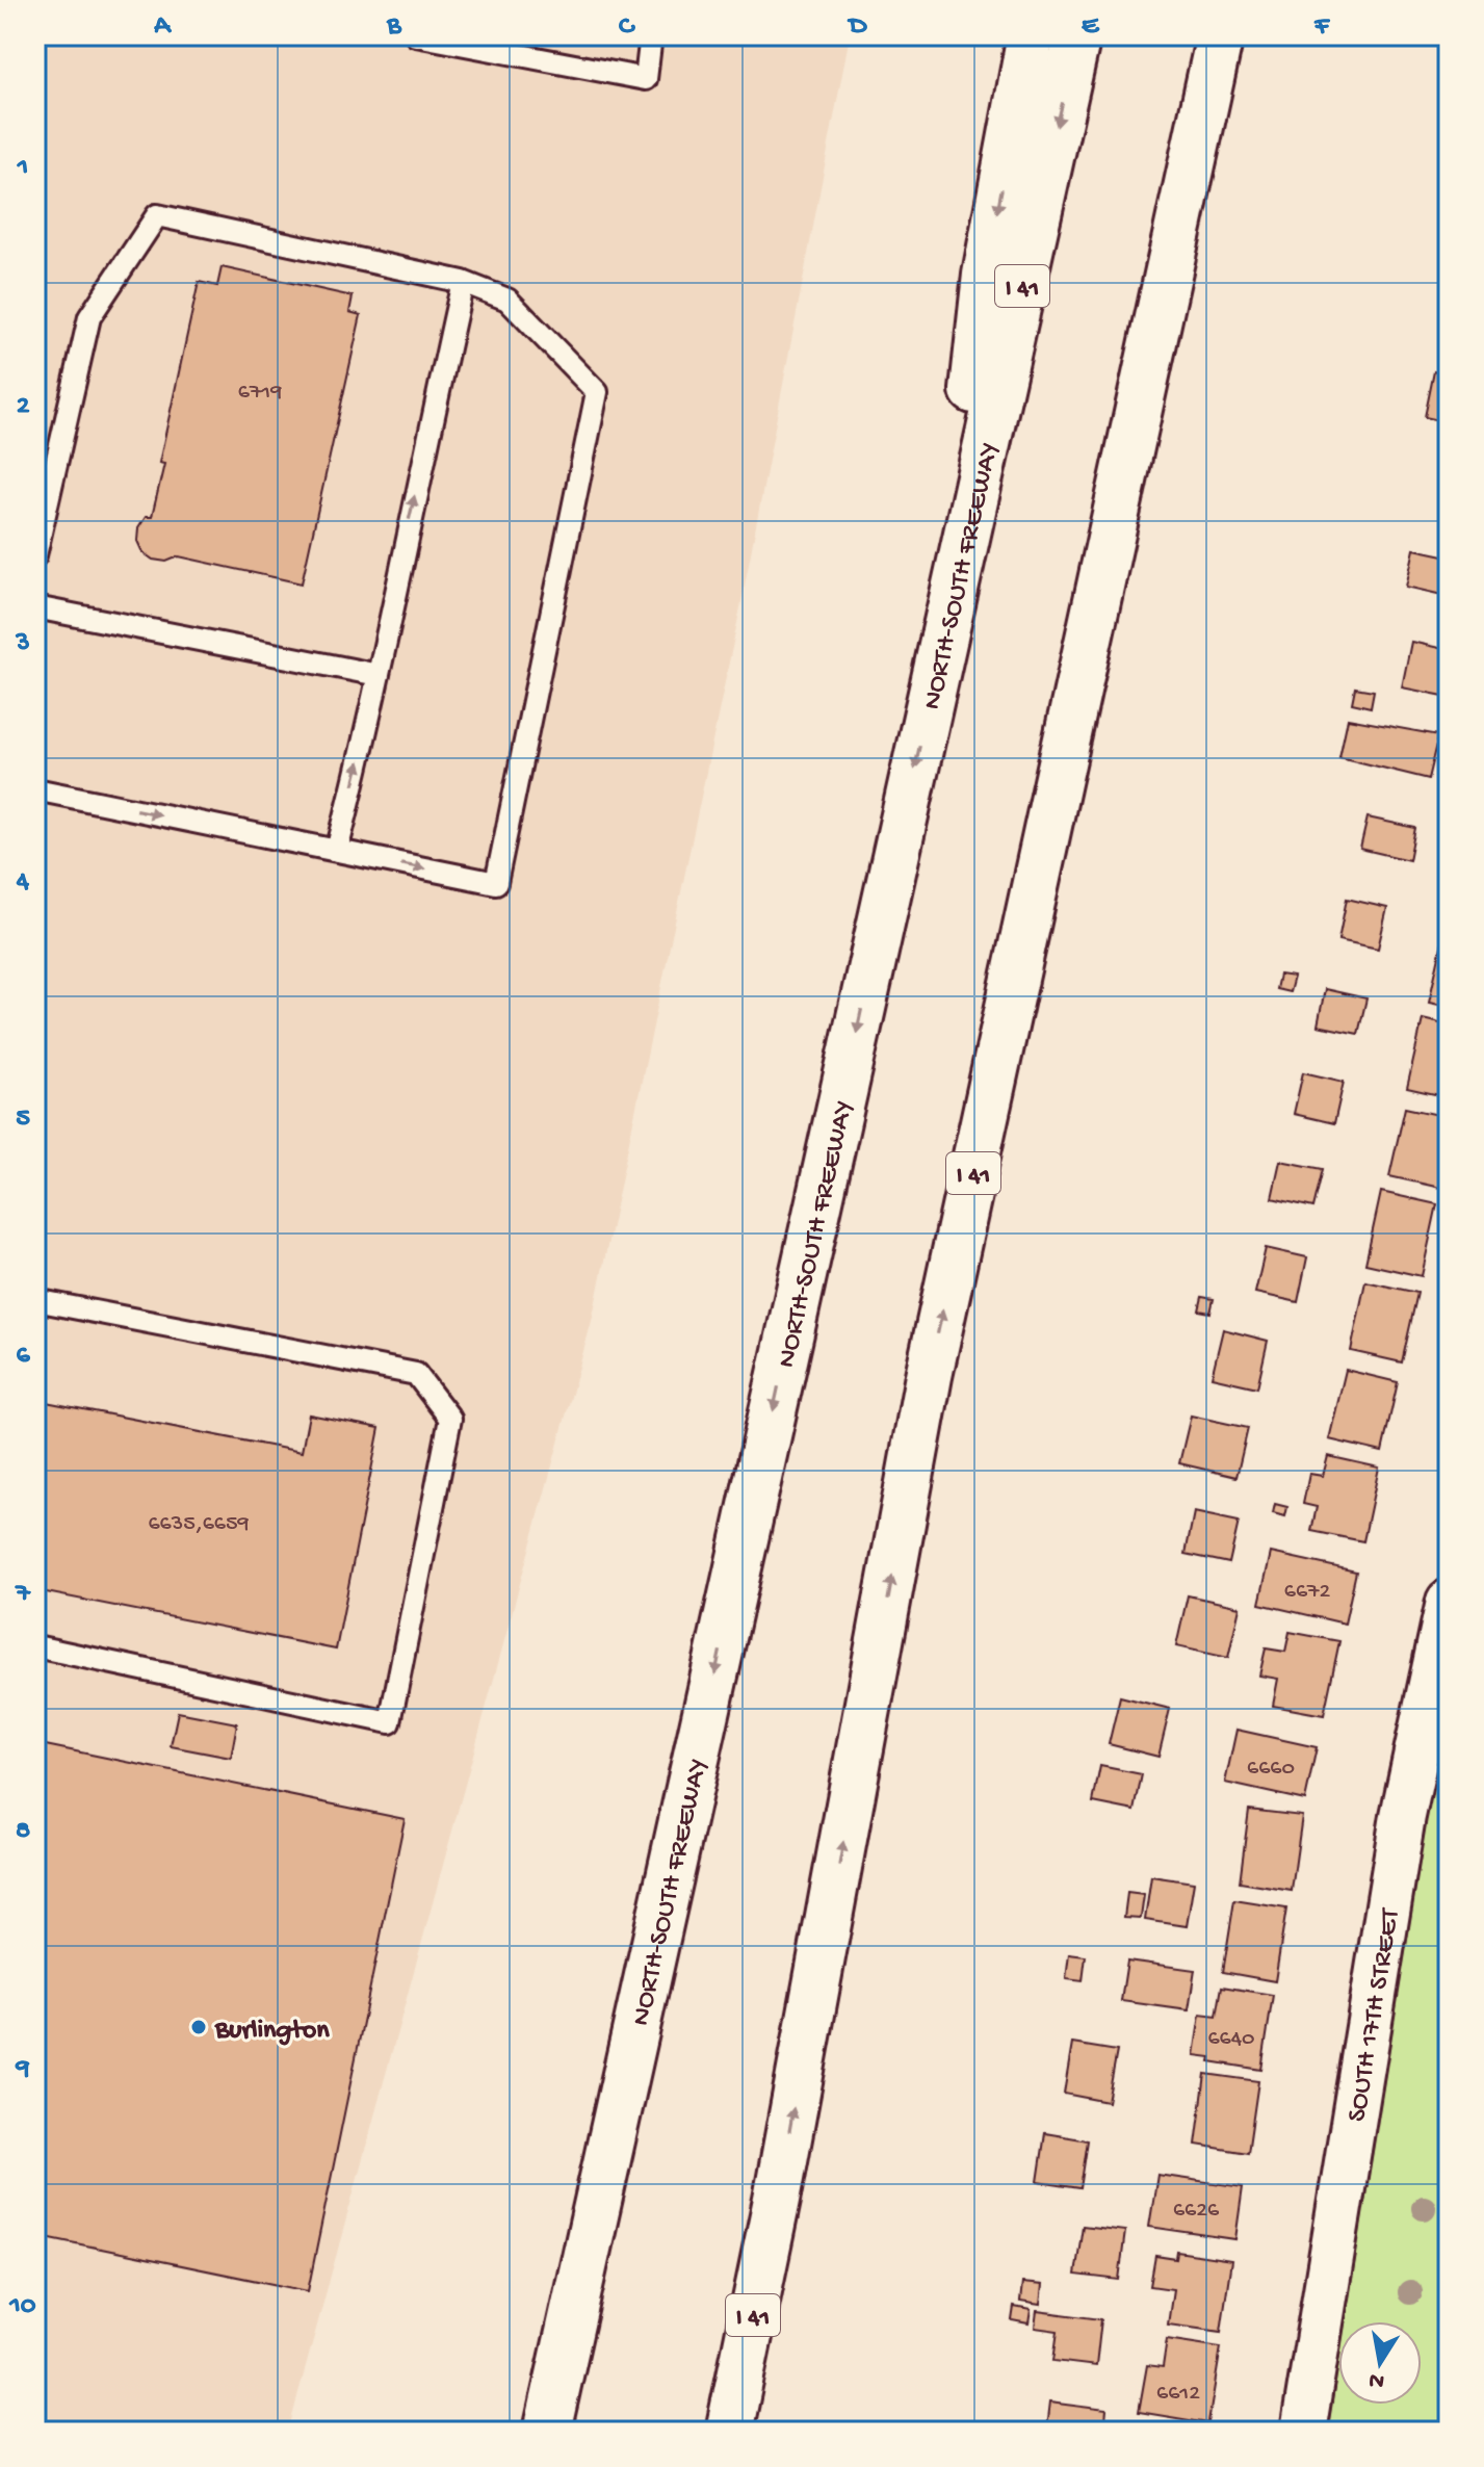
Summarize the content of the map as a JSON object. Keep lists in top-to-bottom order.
{
  "streets": {
    "highway": ["I 41", "NORTH-SOUTH FREEWAY"],
    "street": ["SOUTH 17TH STREET"]
  },
  "places": ["Burlington"],
  "house_numbers": [
    "6719",
    "6635,6659",
    "6672",
    "6660",
    "6640",
    "6626",
    "6612"
  ],
  "north": "bottom",
  "grid": {
    "columns": [
      "A",
      "B",
      "C",
      "D",
      "E",
      "F"
    ],
    "rows": [
      "1",
      "2",
      "3",
      "4",
      "5",
      "6",
      "7",
      "8",
      "9",
      "10"
    ]
  }
}
